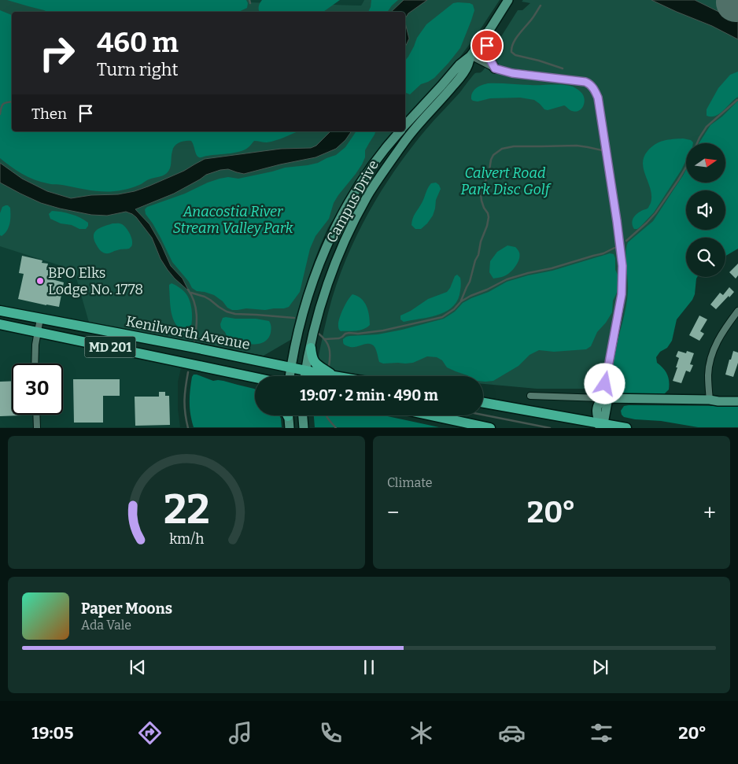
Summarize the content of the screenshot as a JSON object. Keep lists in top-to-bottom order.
{
  "streets": {
    "main road": ["Campus Drive", "Kenilworth Avenue", "MD 201"]
  },
  "crossings": [
    ["Campus Drive", "Kenilworth Avenue"]
  ],
  "parks": ["Calvert Road Park Disc Golf", "Anacostia River Stream Valley Park"],
  "places": ["BPO Elks Lodge No. 1778"],
  "north": "right",
  "page": {
    "turn": ["460 m", "Turn right"],
    "then": "Then",
    "limit": "30",
    "trip": "19:07 · 2 min · 490 m",
    "tile": "Climate",
    "heat": ["−", "20°", "+"],
    "song": ["Paper Moons", "Ada Vale"],
    "tabs": ["19:05", "20°"],
    "gauge": ["22", "km/h"]
  }
}
